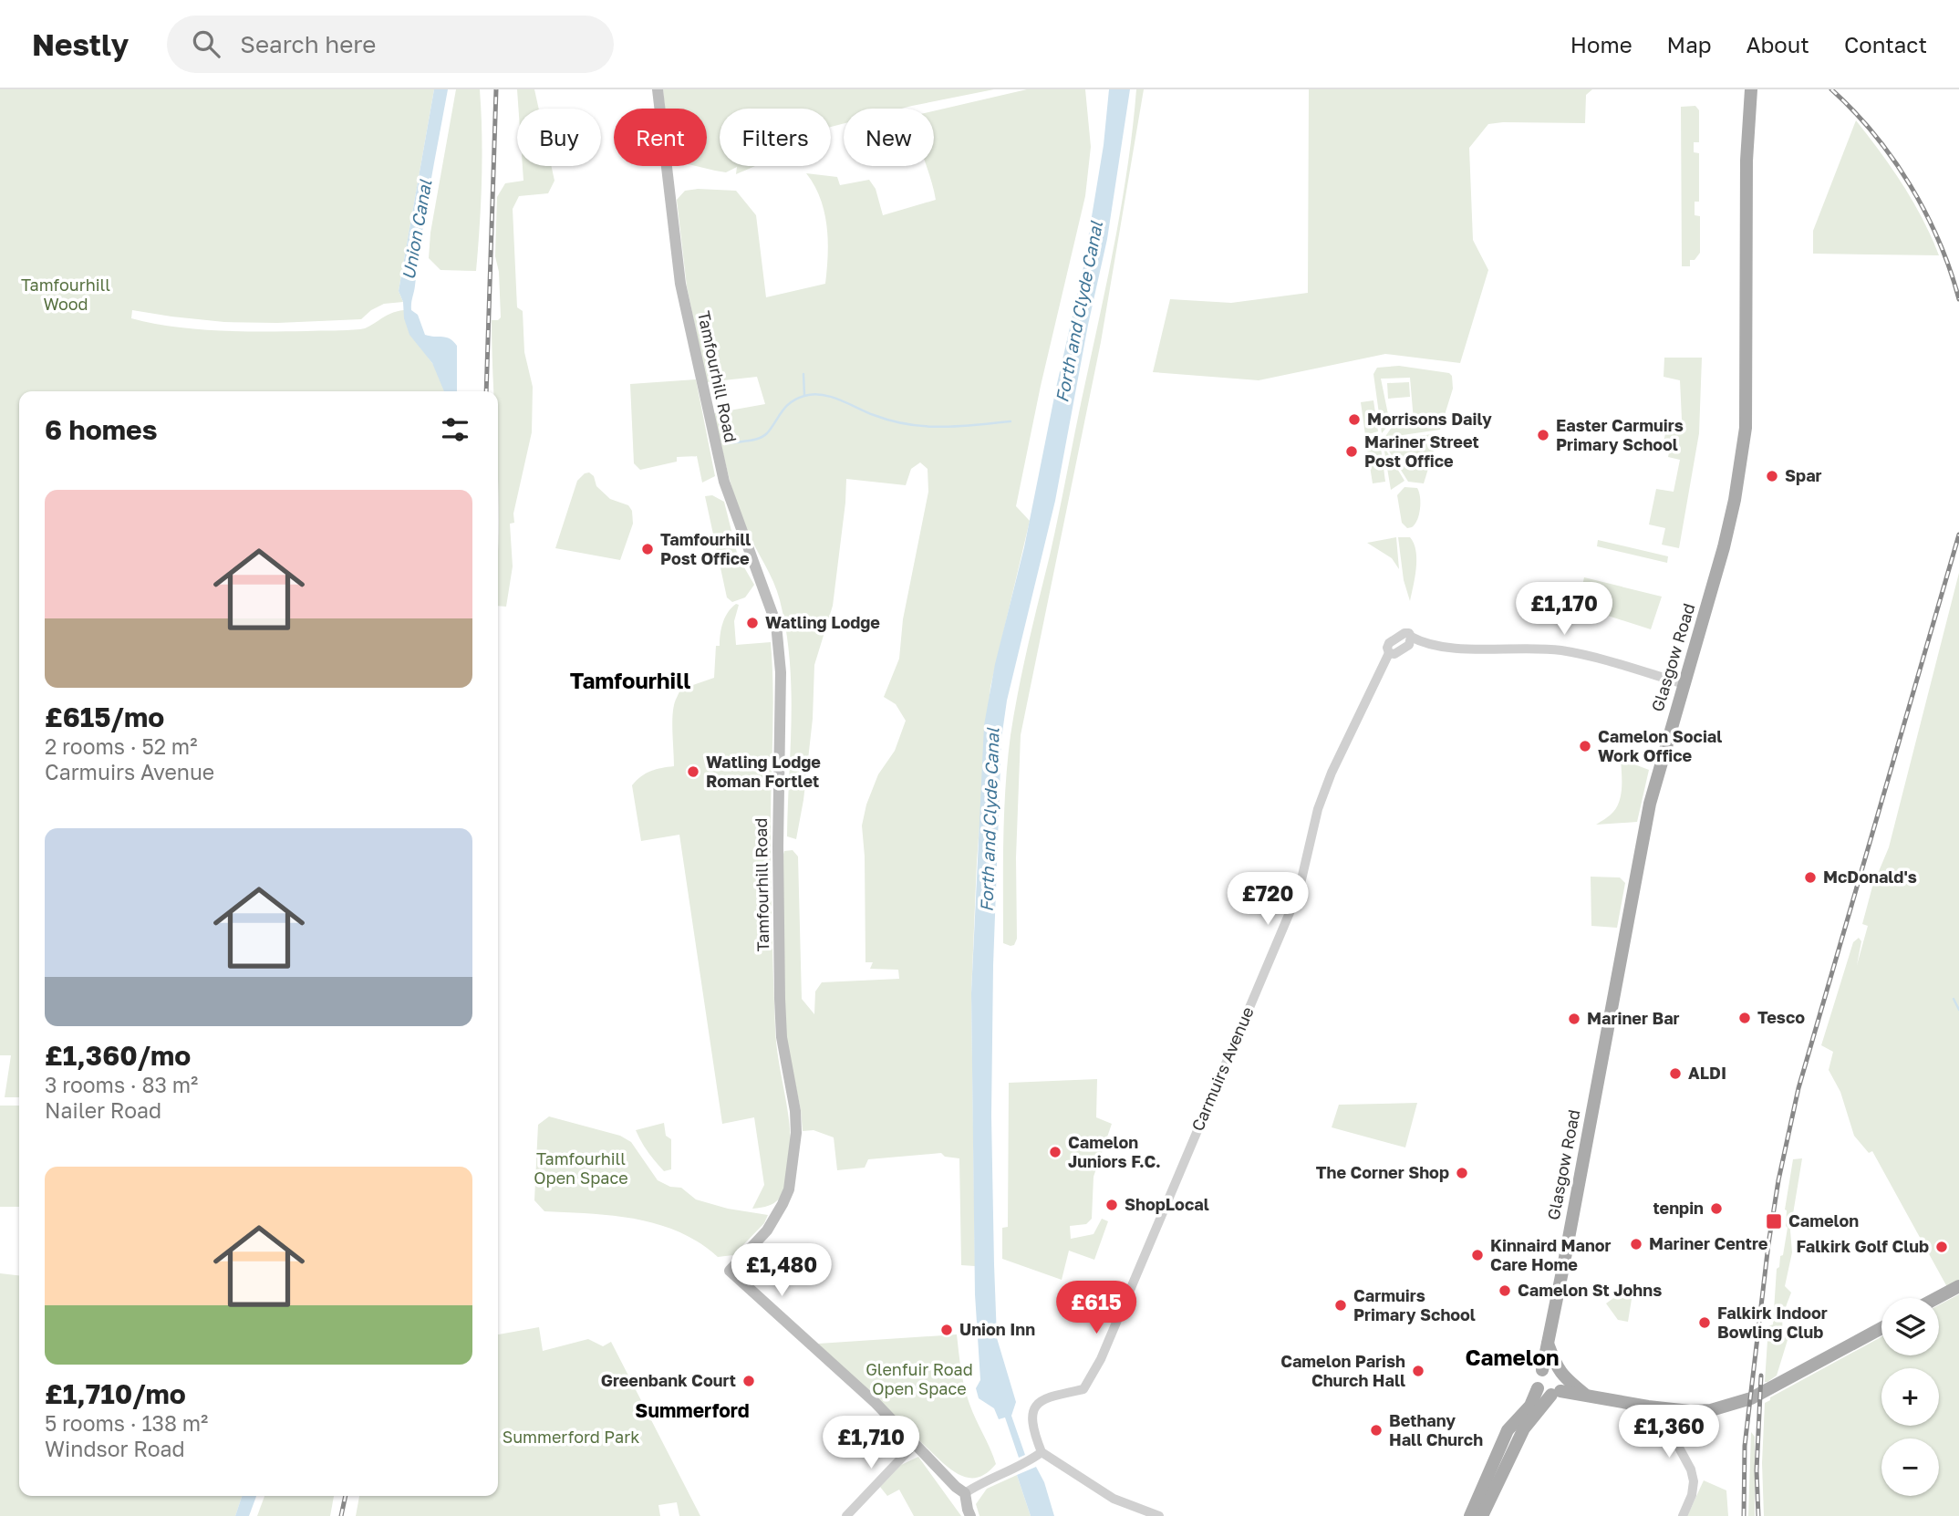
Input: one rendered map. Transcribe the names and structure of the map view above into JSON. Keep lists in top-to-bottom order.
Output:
{
  "streets": {
    "main road": ["Tamfourhill Road", "Glasgow Road"],
    "street": ["Carmuirs Avenue"]
  },
  "crossings": [
    ["Glasgow Road", "Carmuirs Avenue"]
  ],
  "districts": ["Tamfourhill", "Camelon", "Summerford"],
  "water": ["Union Canal", "Forth and Clyde Canal"],
  "parks": [
    "Tamfourhill Wood",
    "Tamfourhill Open Space",
    "Glenfuir Road Open Space",
    "Summerford Park"
  ],
  "places": {
    "other": [
      "Morrisons Daily",
      "Easter Carmuirs Primary School",
      "Mariner Street Post Office",
      "Spar",
      "Tamfourhill Post Office",
      "Watling Lodge",
      "Camelon Social Work Office",
      "Watling Lodge Roman Fortlet",
      "McDonald's",
      "Tesco",
      "Mariner Bar",
      "ALDI",
      "Camelon Juniors F.C.",
      "The Corner Shop",
      "ShopLocal",
      "tenpin",
      "Mariner Centre",
      "Falkirk Golf Club",
      "Kinnaird Manor Care Home",
      "Camelon St Johns",
      "Carmuirs Primary School",
      "Falkirk Indoor Bowling Club",
      "Union Inn",
      "Camelon Parish Church Hall",
      "Greenbank Court",
      "Bethany Hall Church"
    ],
    "transit": ["Camelon"]
  },
  "page": {
    "header": "Nestly",
    "search": "Search here",
    "nav": [
      "Home",
      "Map",
      "About",
      "Contact"
    ],
    "chip": [
      "Buy",
      "Rent",
      "Filters",
      "New"
    ],
    "heading": "6 homes",
    "list": [
      {
        "name": "£615/mo",
        "note": "2 rooms · 52 m² · Carmuirs Avenue"
      },
      {
        "name": "£1,360/mo",
        "note": "3 rooms · 83 m² · Nailer Road"
      },
      {
        "name": "£1,710/mo",
        "note": "5 rooms · 138 m² · Windsor Road"
      }
    ],
    "price": [
      "£1,170",
      "£720",
      "£1,480",
      "£615",
      "£1,360",
      "£1,710"
    ],
    "map_buttons": ["+", "−"]
  }
}
